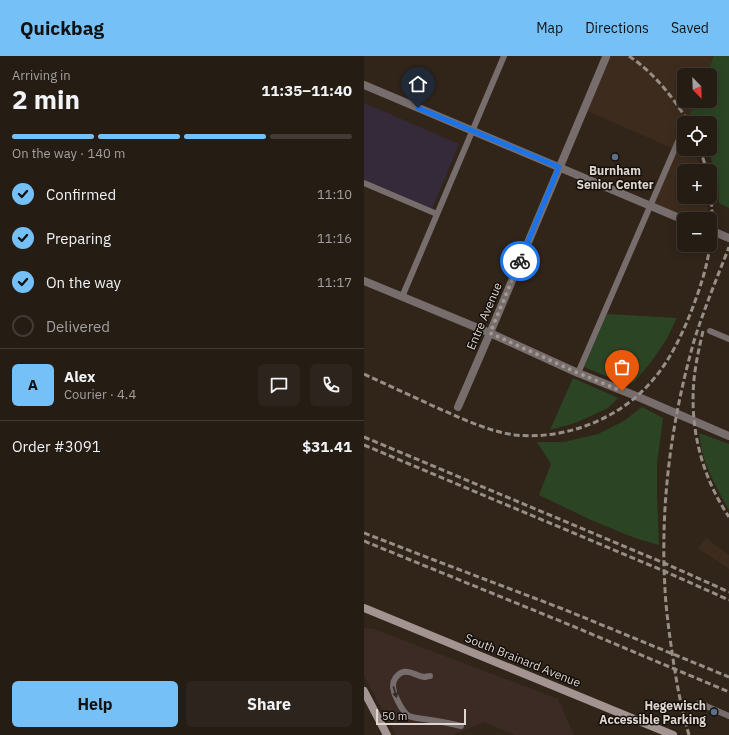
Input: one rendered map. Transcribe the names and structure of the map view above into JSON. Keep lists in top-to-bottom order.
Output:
{
  "streets": {
    "main road": ["South Brainard Avenue"],
    "street": ["Entre Avenue"]
  },
  "places": ["Burnham Senior Center", "Hegewisch Accessible Parking"],
  "scale_bar": "50 m",
  "north": "bottom right",
  "page": {
    "header": "Quickbag",
    "nav": ["Map", "Directions", "Saved"],
    "heading": ["2 min", "Arriving in", "11:35–11:40"],
    "panel": [
      "Alex",
      "Courier · 4.4",
      "Order #3091",
      "$31.41"
    ],
    "map_buttons": ["+", "−"],
    "bar": "On the way · 140 m",
    "list": [
      ["Confirmed", "11:10"],
      ["Preparing", "11:16"],
      ["On the way", "11:17"],
      "Delivered"
    ],
    "round": "A",
    "buttons": ["Help", "Share"],
    "scale": "50 m"
  }
}
